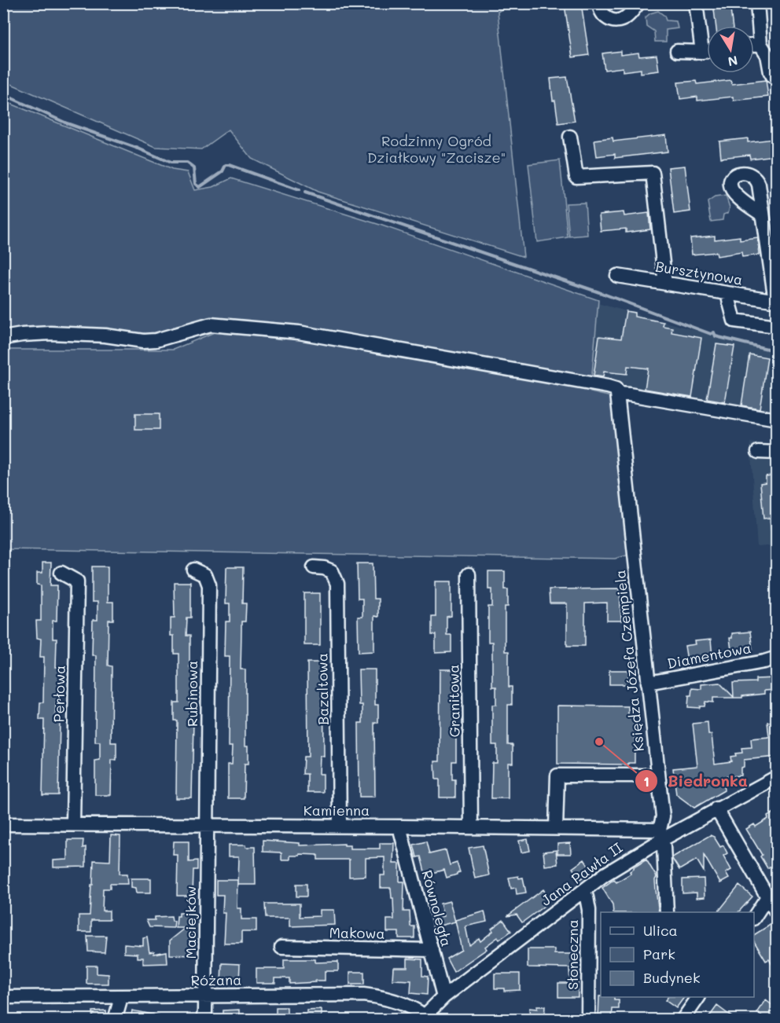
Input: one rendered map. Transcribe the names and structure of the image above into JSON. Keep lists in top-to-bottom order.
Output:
{
  "streets": {
    "street": [
      "Bursztynowa",
      "Diamentowa",
      "Księdza Józefa Czempiela",
      "Bazaltowa",
      "Perłowa",
      "Rubinowa",
      "Granitowa",
      "Kamienna",
      "Jana Pawła II",
      "Równoległa",
      "Maciejków",
      "Makowa",
      "Słoneczna",
      "Różana"
    ]
  },
  "crossings": [
    ["Diamentowa", "Księdza Józefa Czempiela"],
    ["Księdza Józefa Czempiela", "Kamienna"],
    ["Księdza Józefa Czempiela", "Jana Pawła II"],
    ["Bazaltowa", "Kamienna"],
    ["Perłowa", "Kamienna"],
    ["Rubinowa", "Kamienna"],
    ["Rubinowa", "Maciejków"],
    ["Granitowa", "Kamienna"],
    ["Kamienna", "Jana Pawła II"],
    ["Kamienna", "Równoległa"],
    ["Kamienna", "Maciejków"],
    ["Jana Pawła II", "Równoległa"],
    ["Jana Pawła II", "Słoneczna"],
    ["Jana Pawła II", "Różana"],
    ["Równoległa", "Makowa"],
    ["Maciejków", "Różana"]
  ],
  "parks": ["Rodzinny Ogród Działkowy \"Zacisze\""],
  "places": ["Biedronka"],
  "legend": ["Ulica", "Park", "Budynek"],
  "north": "bottom"
}
